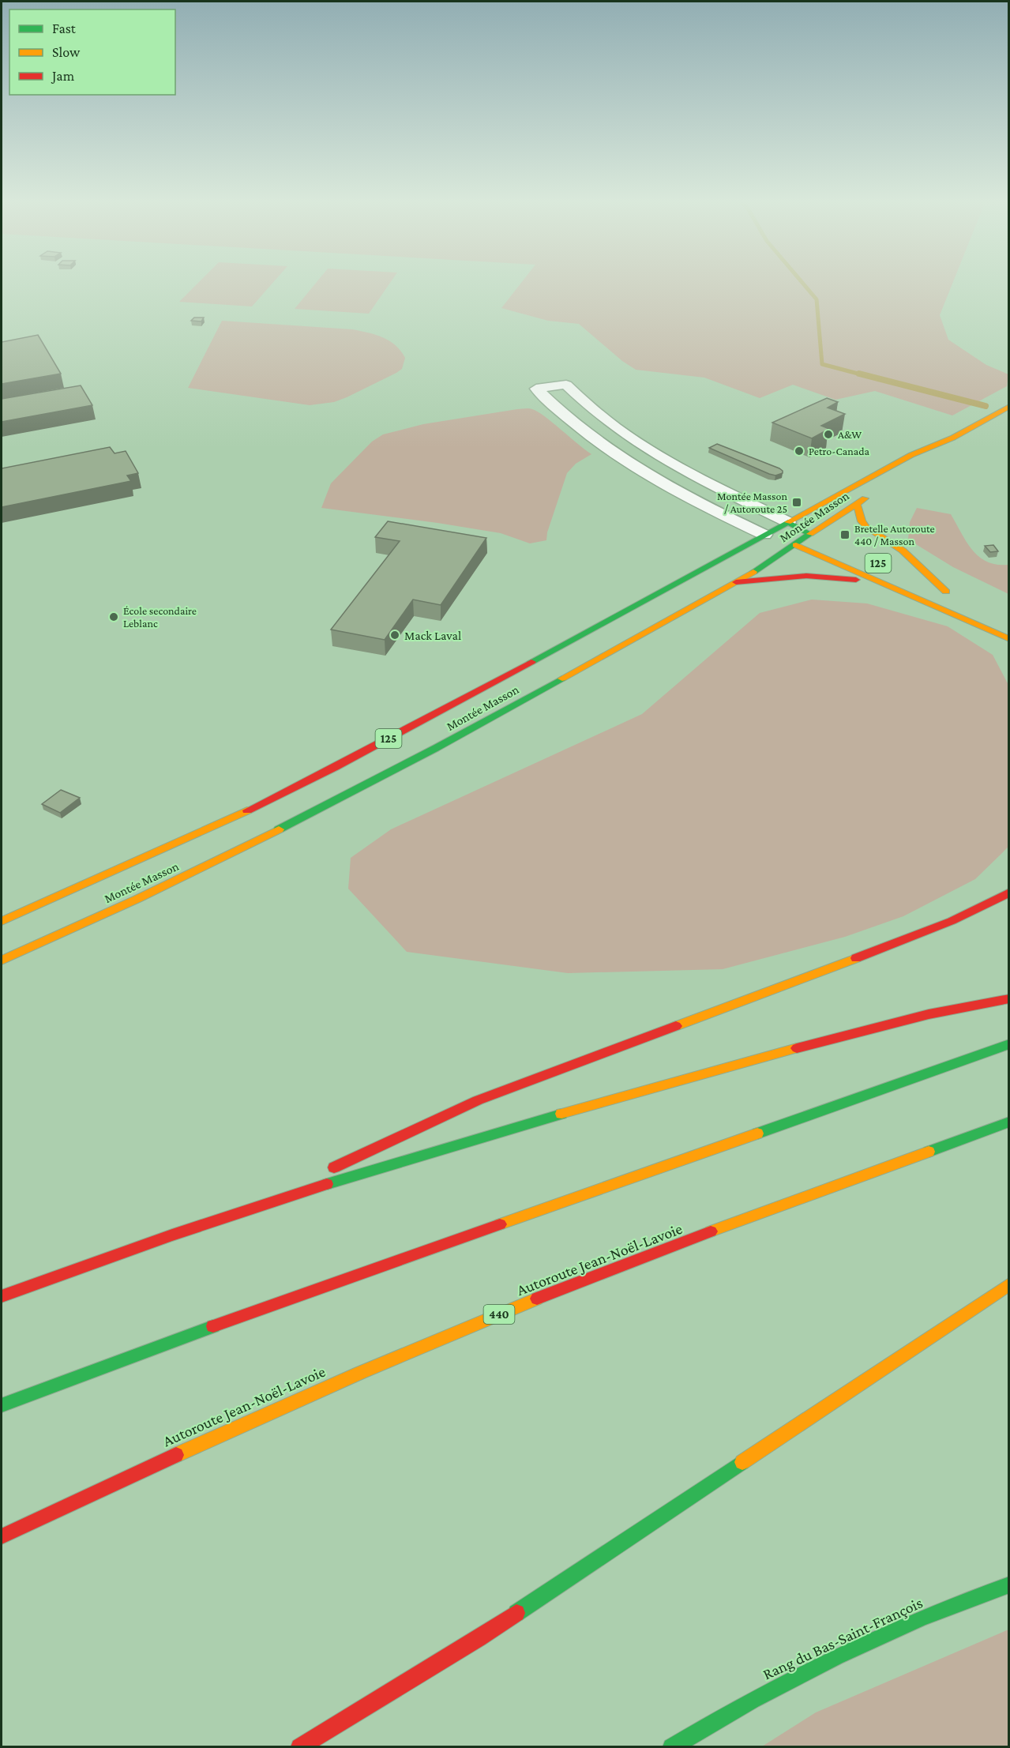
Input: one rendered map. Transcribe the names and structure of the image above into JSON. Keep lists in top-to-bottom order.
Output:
{
  "streets": {
    "main road": [
      "Montée Masson",
      "125",
      "Autoroute Jean-Noël-Lavoie",
      "440",
      "Rang du Bas-Saint-François"
    ]
  },
  "places": {
    "other": [
      "A&W",
      "Petro-Canada",
      "École secondaire Leblanc",
      "Mack Laval"
    ],
    "transit": ["Montée Masson / Autoroute 25", "Bretelle Autoroute 440 / Masson"]
  },
  "legend": ["Fast", "Slow", "Jam"]
}
